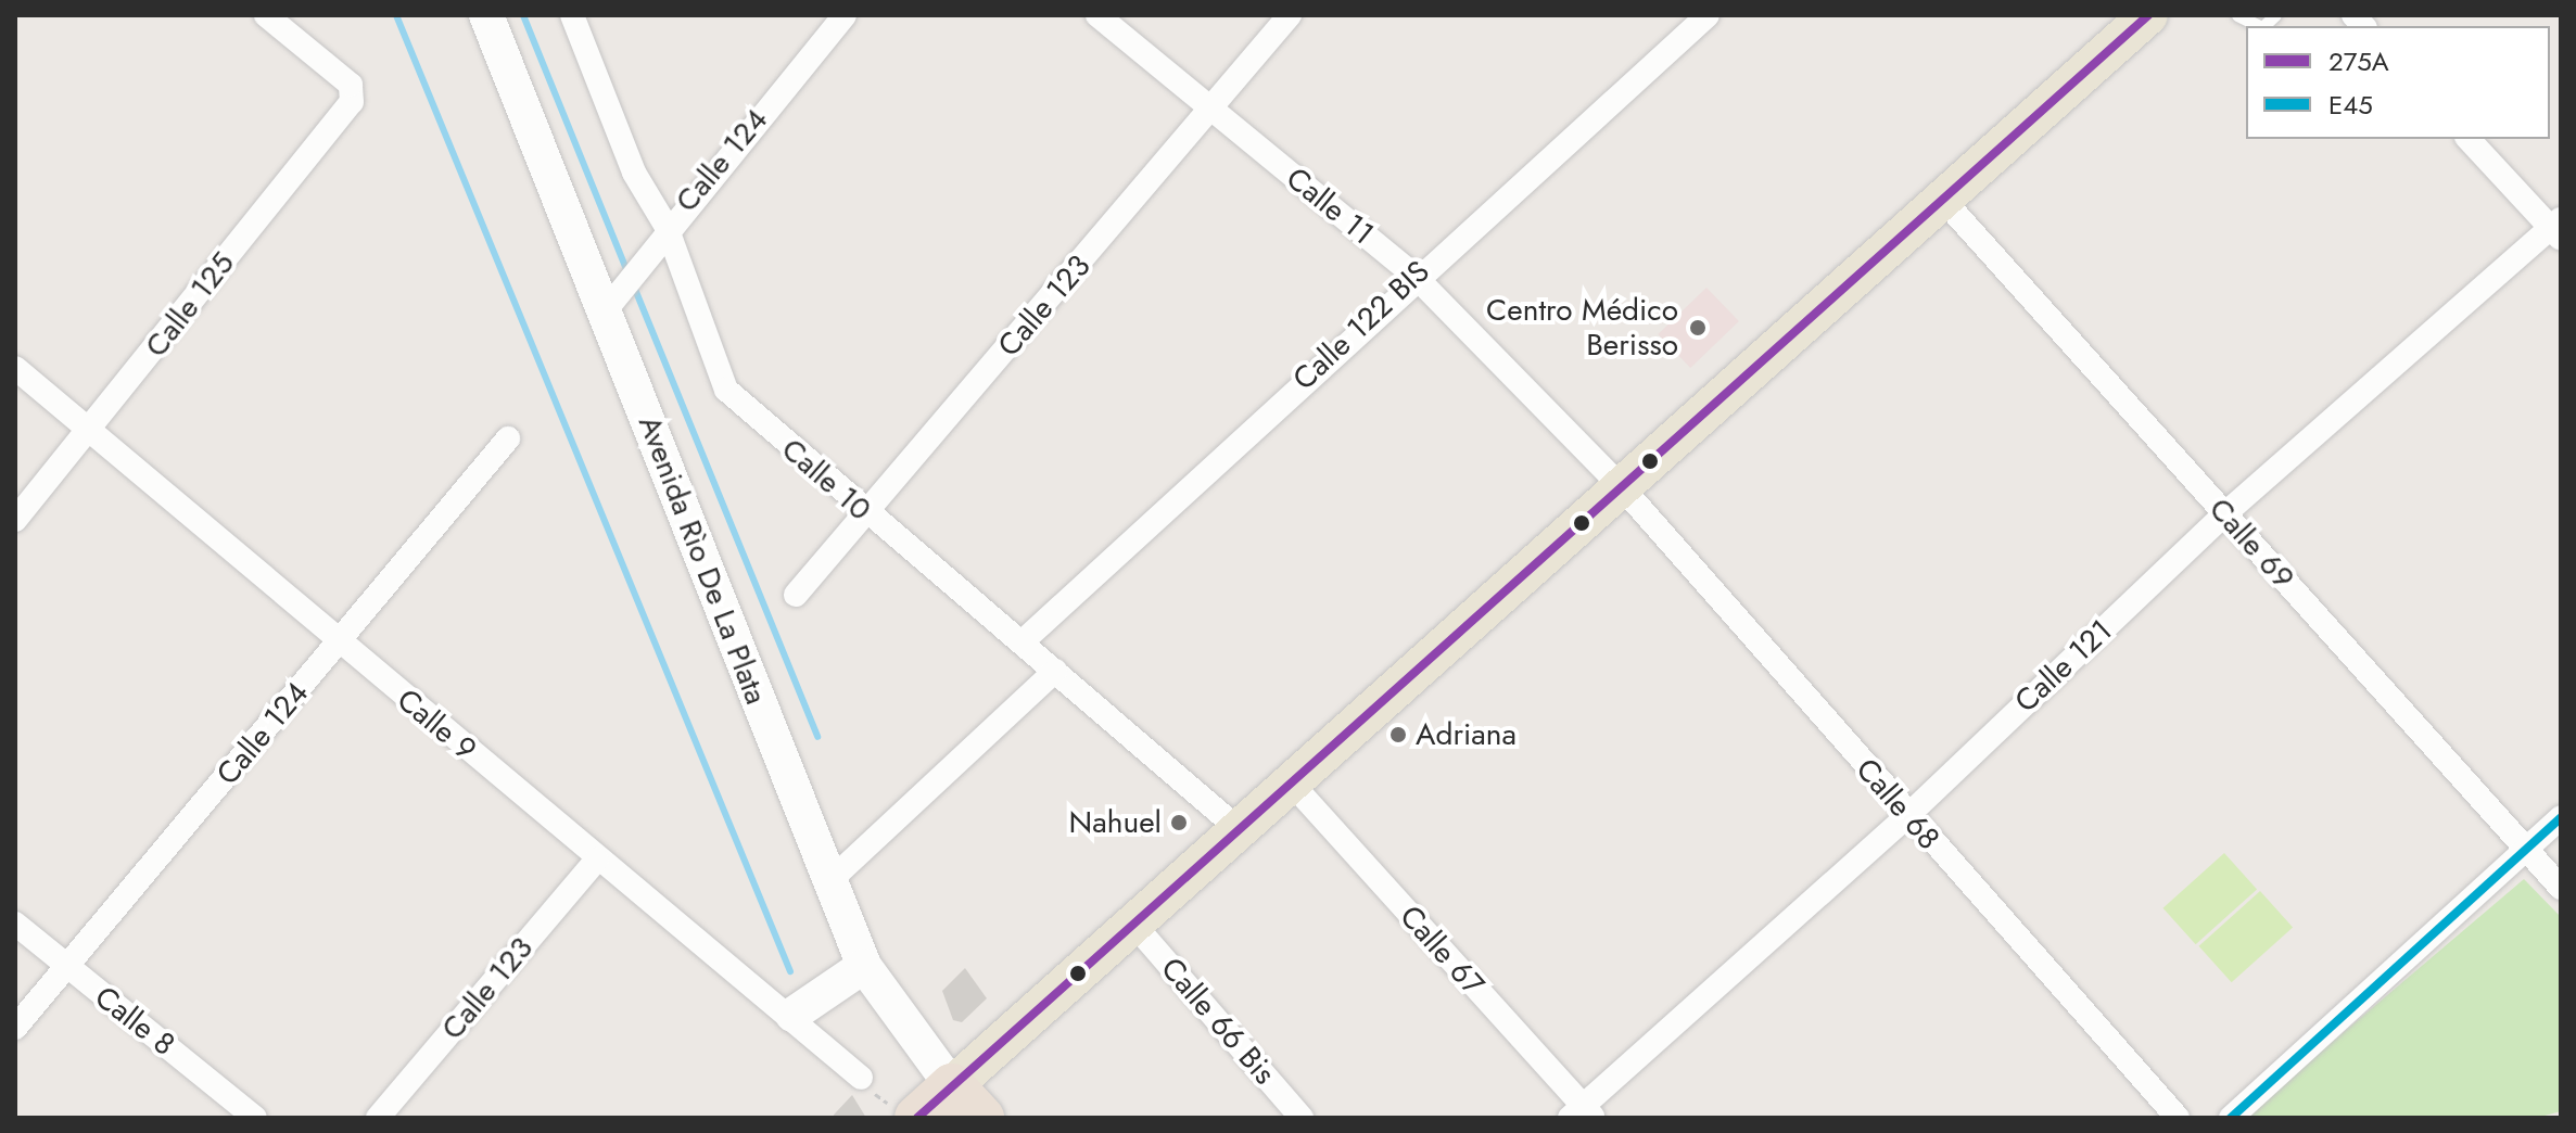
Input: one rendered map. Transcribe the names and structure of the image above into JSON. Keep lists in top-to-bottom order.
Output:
{
  "streets": {
    "main road": ["Avenida Rìo De La Plata"],
    "street": [
      "Calle 124",
      "Calle 11",
      "Calle 125",
      "Calle 123",
      "Calle 122 BIS",
      "Calle 10",
      "Calle 69",
      "Calle 121",
      "Calle 9",
      "Calle 68",
      "Calle 67",
      "Calle 8",
      "Calle 66 Bis"
    ]
  },
  "crossings": [
    ["Calle 124", "Calle 10"],
    ["Calle 124", "Avenida Rìo De La Plata"],
    ["Calle 124", "Calle 9"],
    ["Calle 124", "Calle 8"],
    ["Calle 11", "Calle 123"],
    ["Calle 11", "Calle 122 BIS"],
    ["Calle 11", "Calle 68"],
    ["Calle 125", "Calle 9"],
    ["Calle 123", "Calle 10"],
    ["Calle 123", "Calle 9"],
    ["Calle 122 BIS", "Calle 10"],
    ["Calle 69", "Calle 121"],
    ["Calle 121", "Calle 68"],
    ["Calle 121", "Calle 67"]
  ],
  "places": ["Centro Médico Berisso", "Adriana", "Nahuel"],
  "lines": ["transit line 275A", "transit line E45"],
  "legend": ["275A", "E45"]
}
